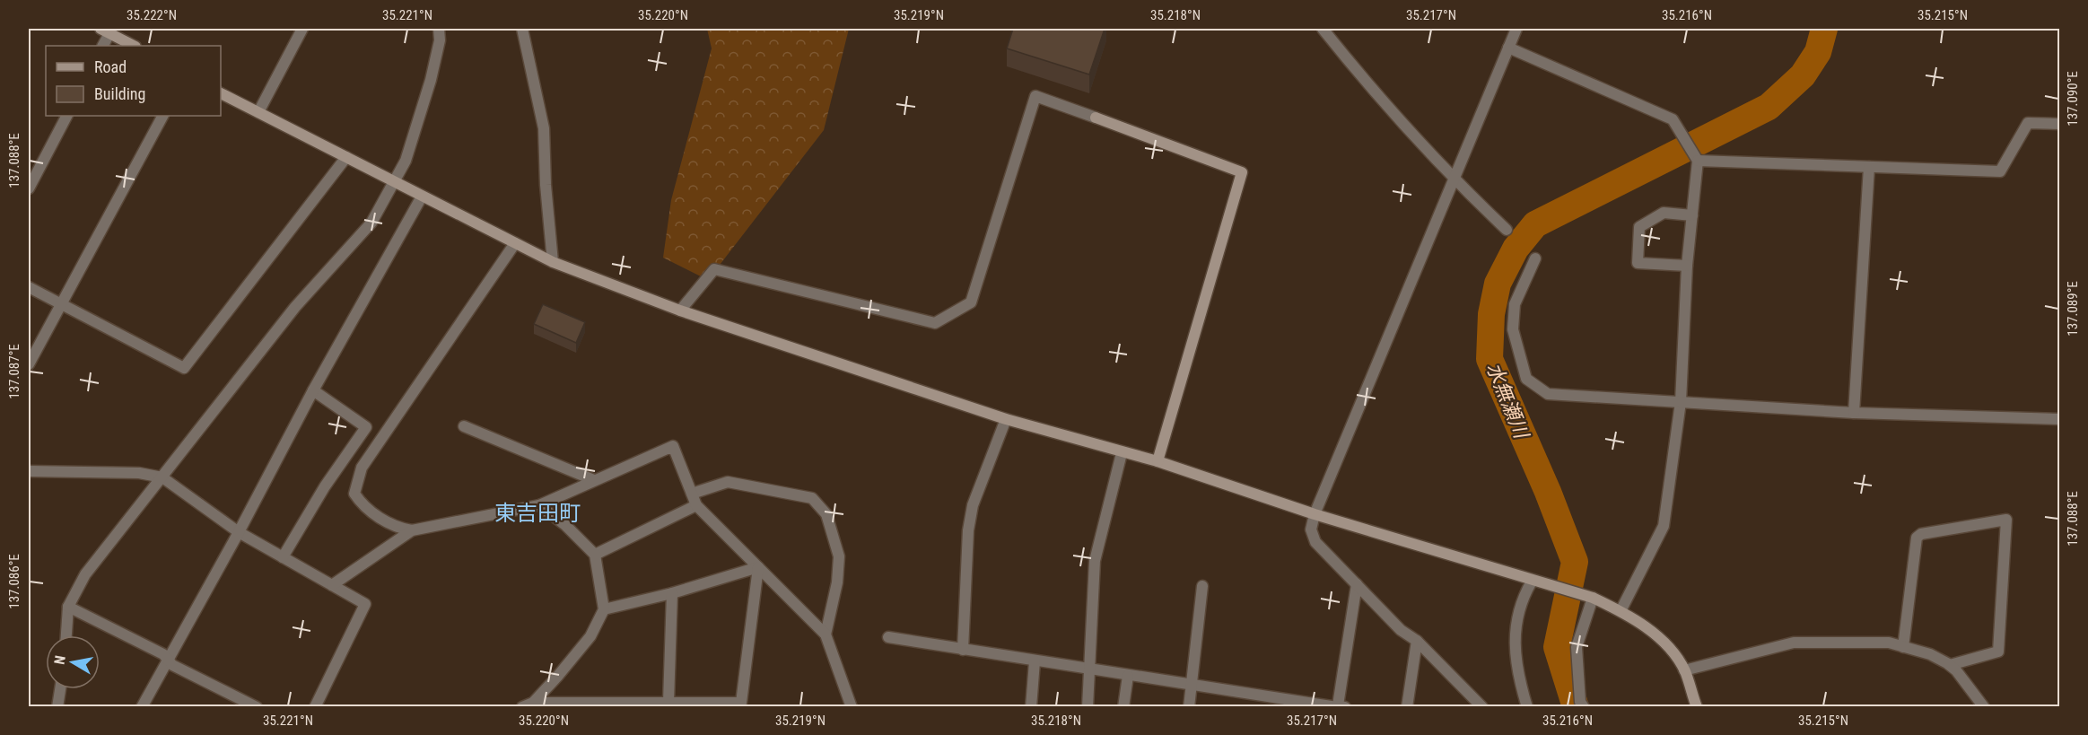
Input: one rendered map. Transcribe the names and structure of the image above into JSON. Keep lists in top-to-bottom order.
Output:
{
  "districts": ["東吉田町"],
  "water": ["水無瀬川"],
  "legend": ["Road", "Building"],
  "north": "left",
  "coordinates": [
    "35.222°N",
    "35.221°N",
    "35.220°N",
    "35.219°N",
    "35.218°N",
    "35.217°N",
    "35.216°N",
    "35.215°N",
    "137.090°E",
    "137.088°E",
    "137.089°E",
    "137.087°E",
    "137.086°E"
  ]
}
